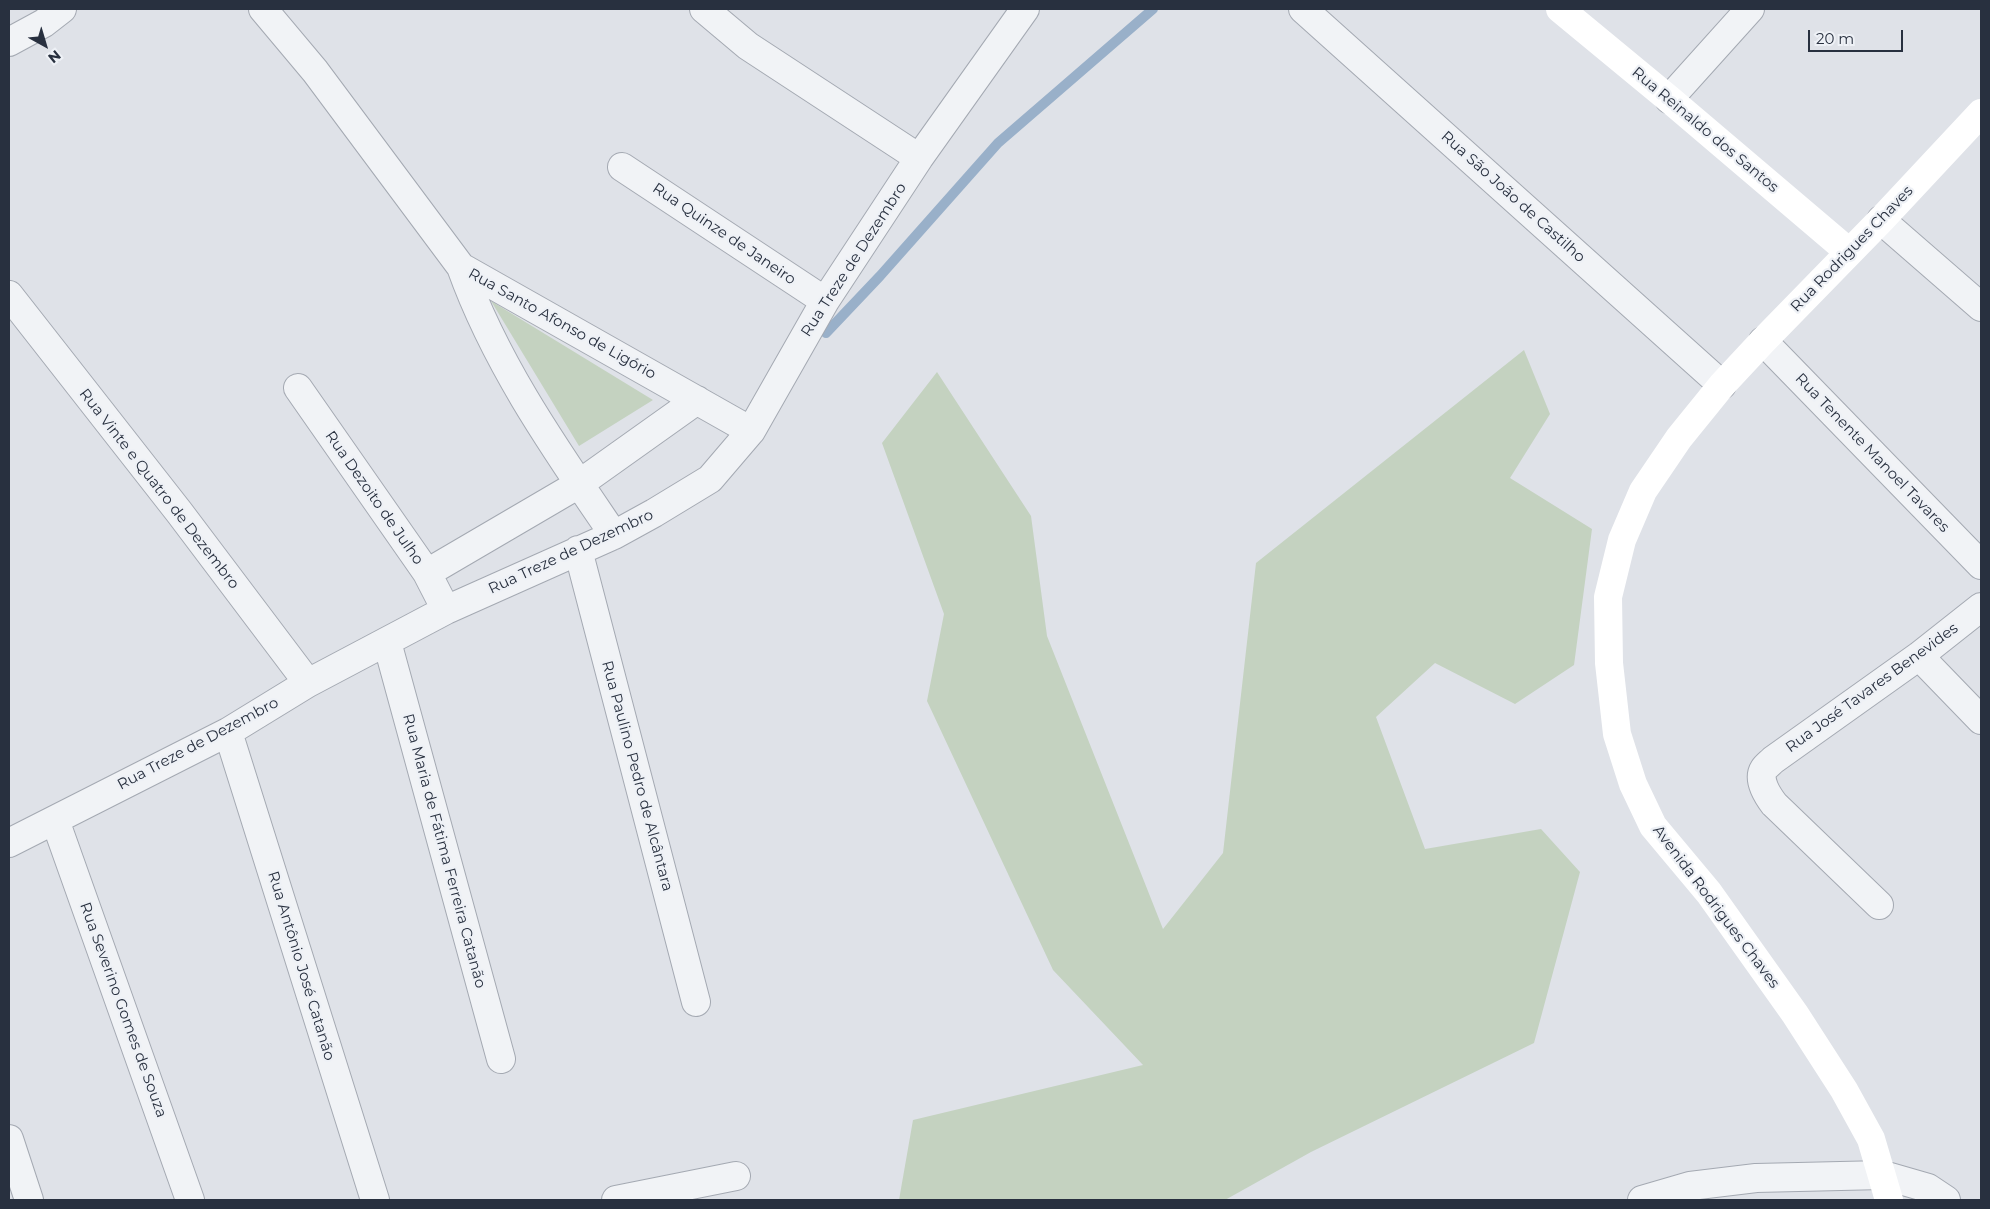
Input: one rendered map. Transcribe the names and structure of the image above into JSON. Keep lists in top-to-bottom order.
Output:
{
  "streets": {
    "street": [
      "Rua Reinaldo dos Santos",
      "Rua São João de Castilho",
      "Rua Quinze de Janeiro",
      "Rua Rodrigues Chaves",
      "Rua Treze de Dezembro",
      "Rua Santo Afonso de Ligório",
      "Rua Tenente Manoel Tavares",
      "Rua Vinte e Quatro de Dezembro",
      "Rua Dezoito de Julho",
      "Rua José Tavares Benevides",
      "Rua Paulino Pedro de Alcântara",
      "Rua Maria de Fátima Ferreira Catanão",
      "Avenida Rodrigues Chaves",
      "Rua Antônio José Catanão",
      "Rua Severino Gomes de Souza"
    ]
  },
  "crossings": [
    ["Rua Reinaldo dos Santos", "Rua Rodrigues Chaves"],
    ["Rua São João de Castilho", "Rua Rodrigues Chaves"],
    ["Rua São João de Castilho", "Avenida Rodrigues Chaves"],
    ["Rua Quinze de Janeiro", "Rua Treze de Dezembro"],
    ["Rua Rodrigues Chaves", "Rua Tenente Manoel Tavares"],
    ["Rua Rodrigues Chaves", "Avenida Rodrigues Chaves"],
    ["Rua Treze de Dezembro", "Rua Santo Afonso de Ligório"],
    ["Rua Treze de Dezembro", "Rua Vinte e Quatro de Dezembro"],
    ["Rua Treze de Dezembro", "Rua Dezoito de Julho"],
    ["Rua Treze de Dezembro", "Rua Paulino Pedro de Alcântara"],
    ["Rua Treze de Dezembro", "Rua Maria de Fátima Ferreira Catanão"],
    ["Rua Treze de Dezembro", "Rua Antônio José Catanão"],
    ["Rua Treze de Dezembro", "Rua Severino Gomes de Souza"]
  ],
  "scale_bar": "20 m",
  "north": "bottom right"
}
